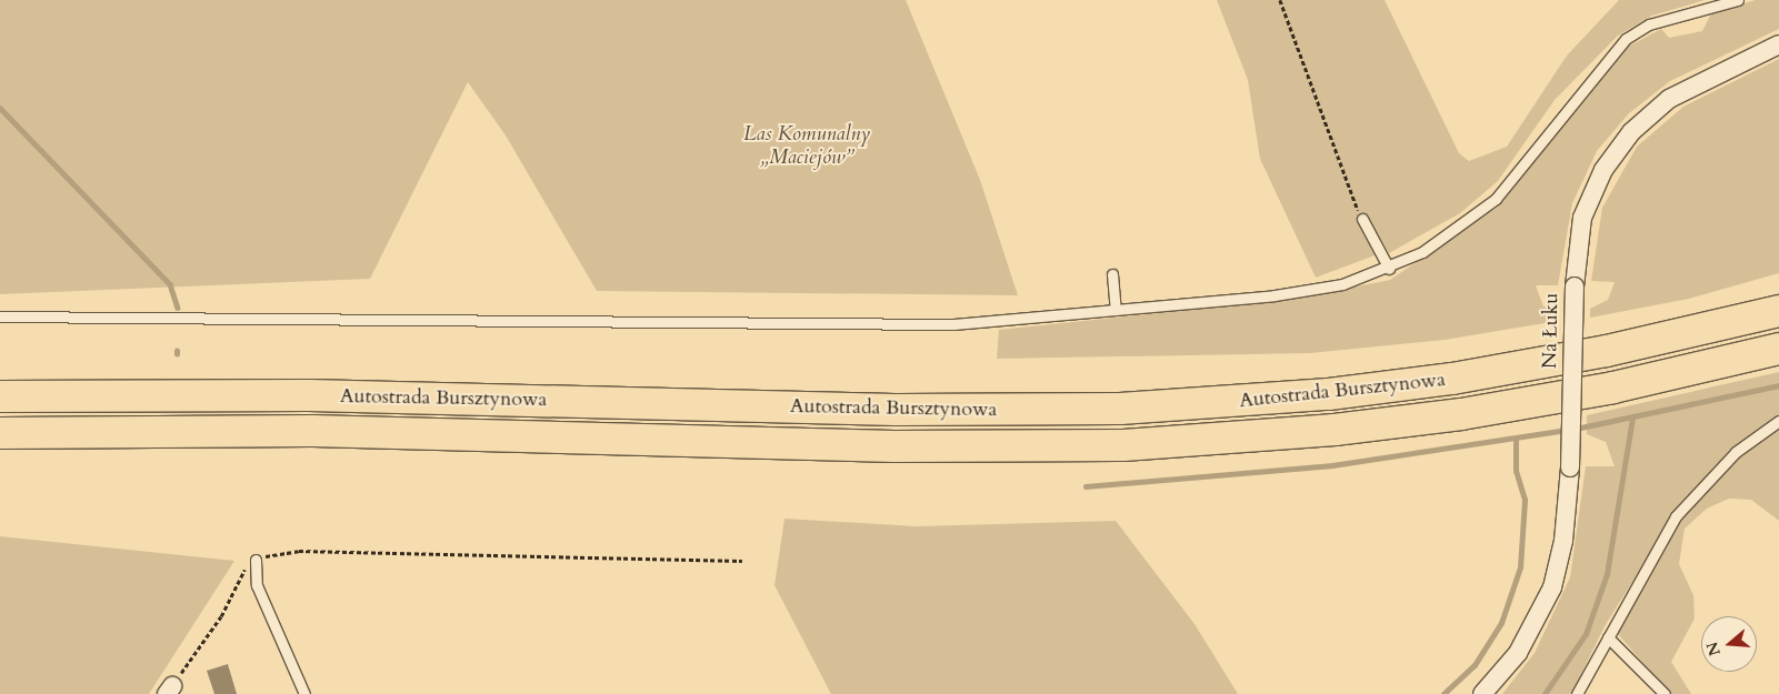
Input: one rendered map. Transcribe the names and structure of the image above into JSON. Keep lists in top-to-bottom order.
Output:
{
  "streets": {
    "highway": ["Autostrada Bursztynowa"],
    "street": ["Na Łuku"]
  },
  "parks": ["Las Komunalny „Maciejów”"],
  "north": "left"
}
